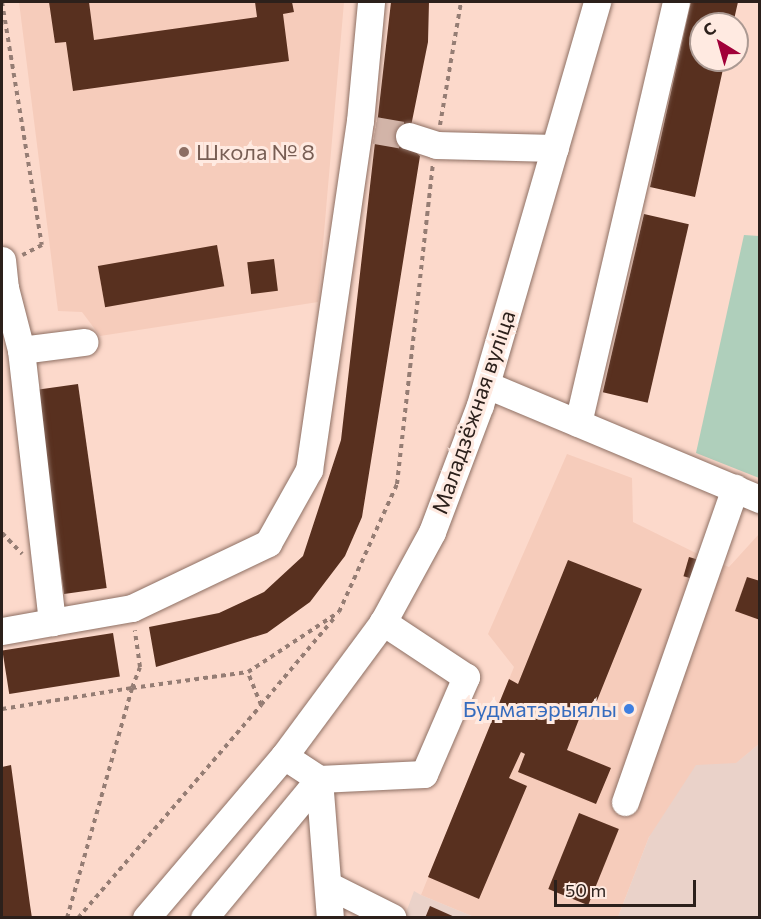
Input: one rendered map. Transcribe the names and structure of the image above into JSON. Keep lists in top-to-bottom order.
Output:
{
  "streets": {
    "street": ["Маладзёжная вуліца"]
  },
  "places": ["Школа № 8", "Будматэрыялы"],
  "scale_bar": "50 m",
  "north": "top left"
}
